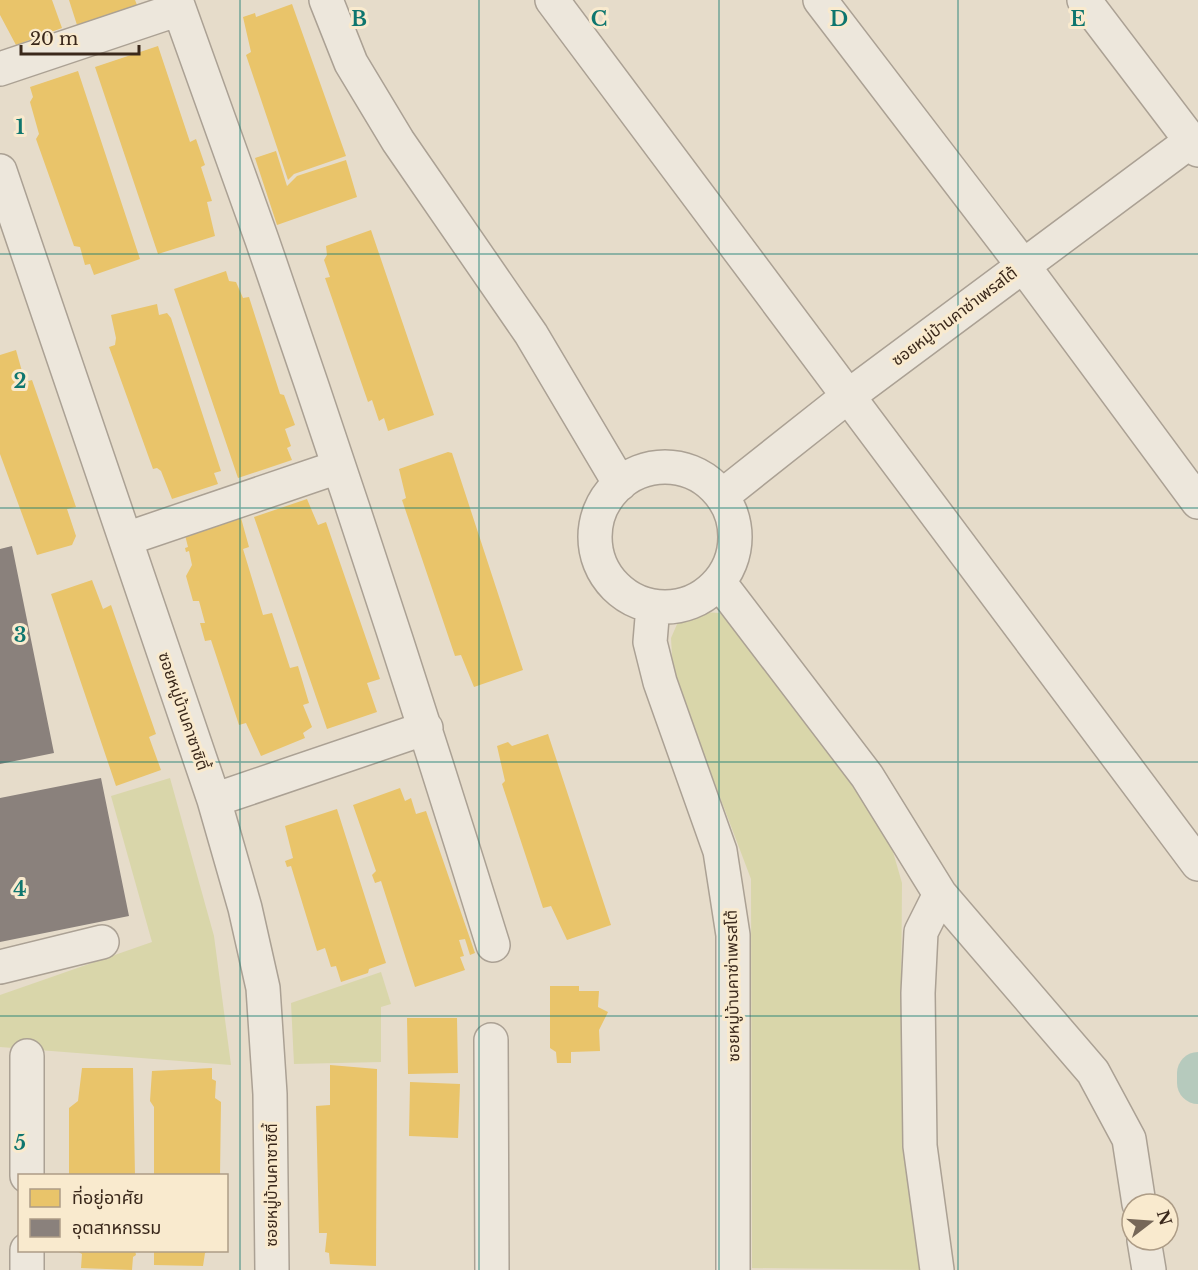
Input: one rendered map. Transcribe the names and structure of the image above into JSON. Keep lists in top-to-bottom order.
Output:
{
  "streets": {
    "street": ["ซอยหมู่บ้านคาซ่าเพรสโต้", "ซอยหมู่บ้านคาซาซิตี้"]
  },
  "legend": ["ที่อยู่อาศัย", "อุตสาหกรรม"],
  "scale_bar": "20 m",
  "north": "right",
  "grid": {
    "columns": [
      "B",
      "C",
      "D",
      "E"
    ],
    "rows": [
      "1",
      "2",
      "3",
      "4",
      "5"
    ]
  }
}
